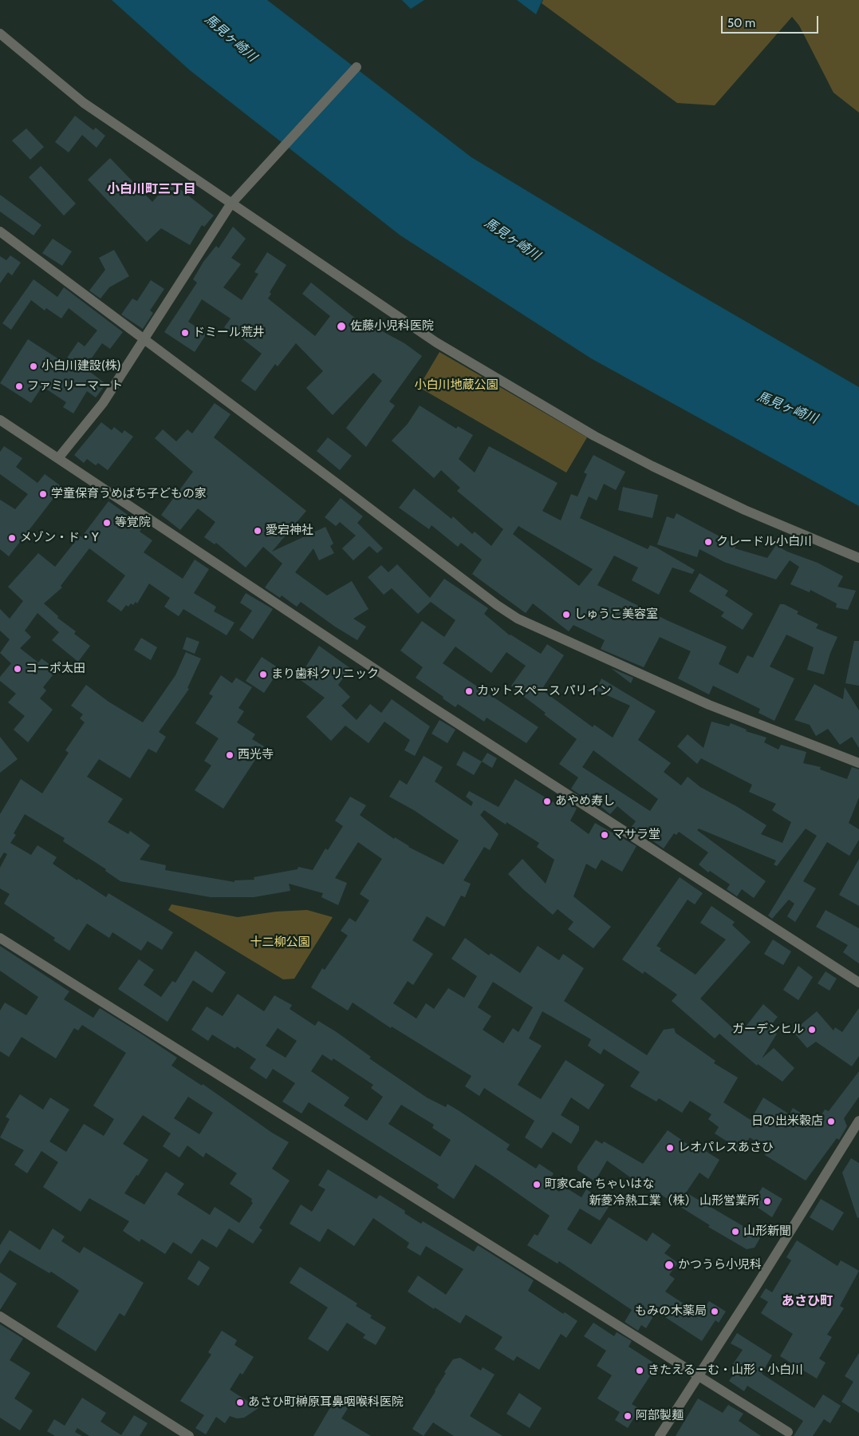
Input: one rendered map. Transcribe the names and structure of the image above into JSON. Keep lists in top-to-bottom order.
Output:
{
  "districts": ["小白川町三丁目", "あさひ町"],
  "water": ["馬見ヶ崎川"],
  "parks": ["小白川地蔵公園", "十二柳公園"],
  "places": [
    "佐藤小児科医院",
    "ドミール荒井",
    "小白川建設(株)",
    "ファミリーマート",
    "学童保育うめばち子どもの家",
    "等覚院",
    "愛宕神社",
    "メゾン・ド・Y",
    "クレードル小白川",
    "しゅうこ美容室",
    "コーポ太田",
    "まり歯科クリニック",
    "カットスペース パリイン",
    "西光寺",
    "あやめ寿し",
    "マサラ堂",
    "ガーデンヒル",
    "日の出米穀店",
    "レオパレスあさひ",
    "町家Cafe ちゃいはな",
    "新菱冷熱工業（株） 山形営業所",
    "山形新聞",
    "かつうら小児科",
    "もみの木薬局",
    "きたえるーむ・山形・小白川",
    "あさひ町榊原耳鼻咽喉科医院",
    "阿部製麺"
  ],
  "scale_bar": "50 m"
}
